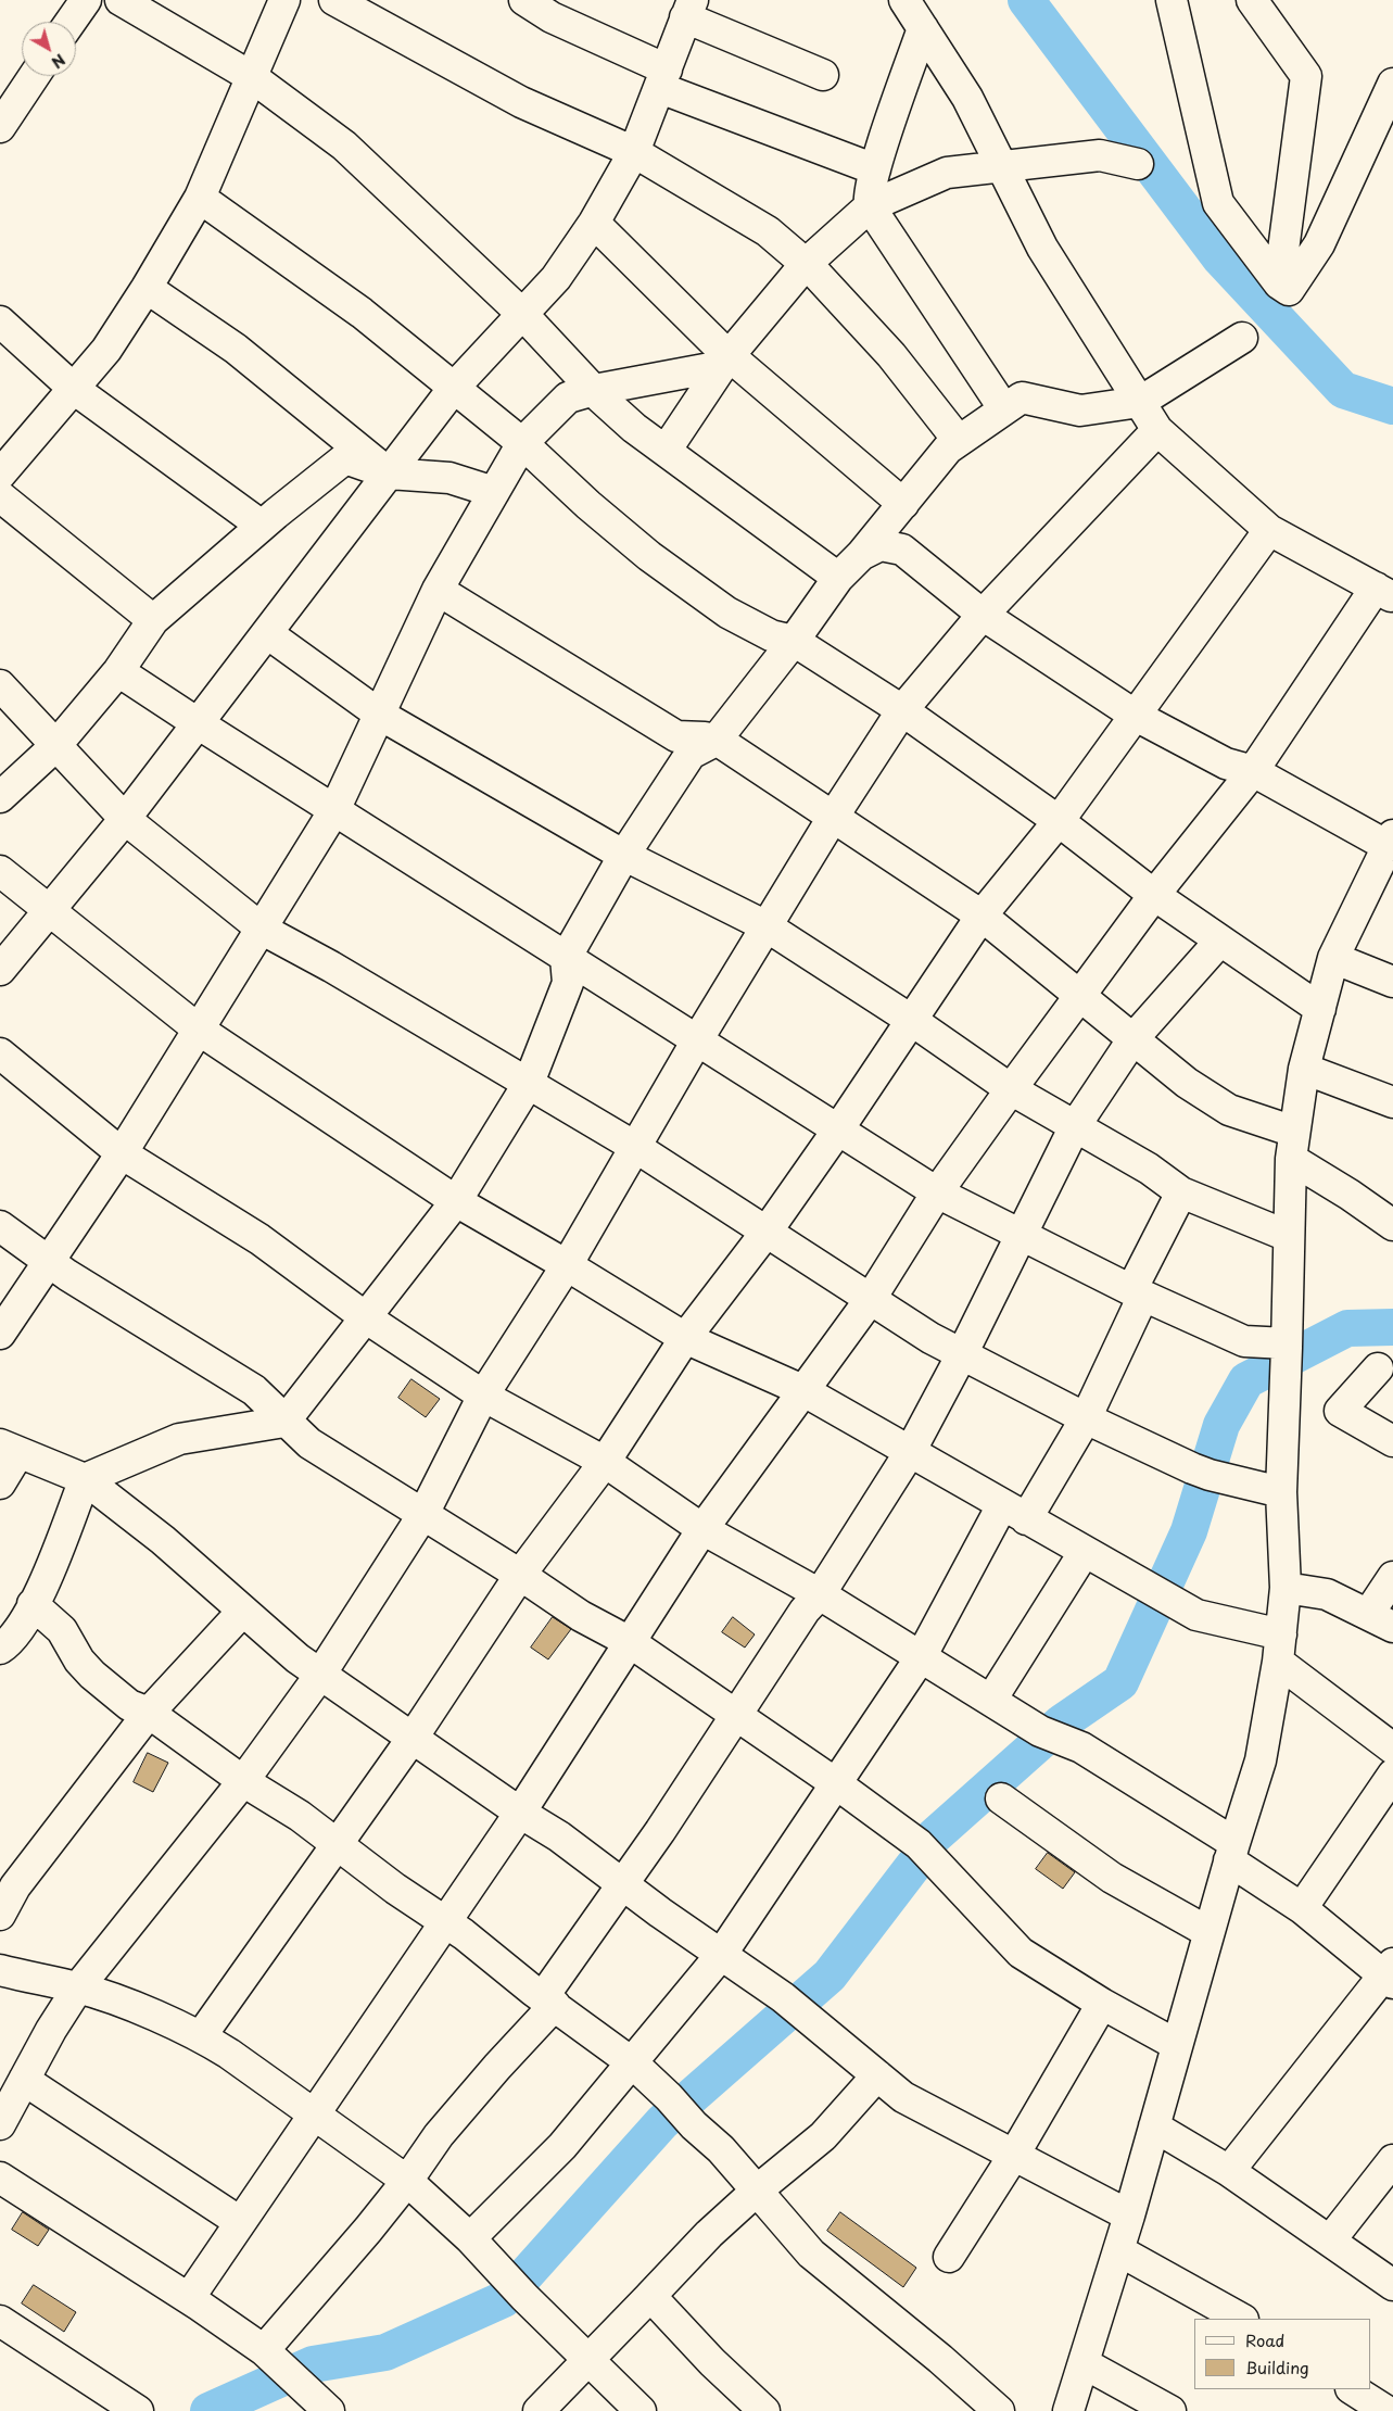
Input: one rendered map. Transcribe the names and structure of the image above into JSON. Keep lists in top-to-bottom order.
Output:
{
  "legend": ["Road", "Building"],
  "north": "bottom right"
}
